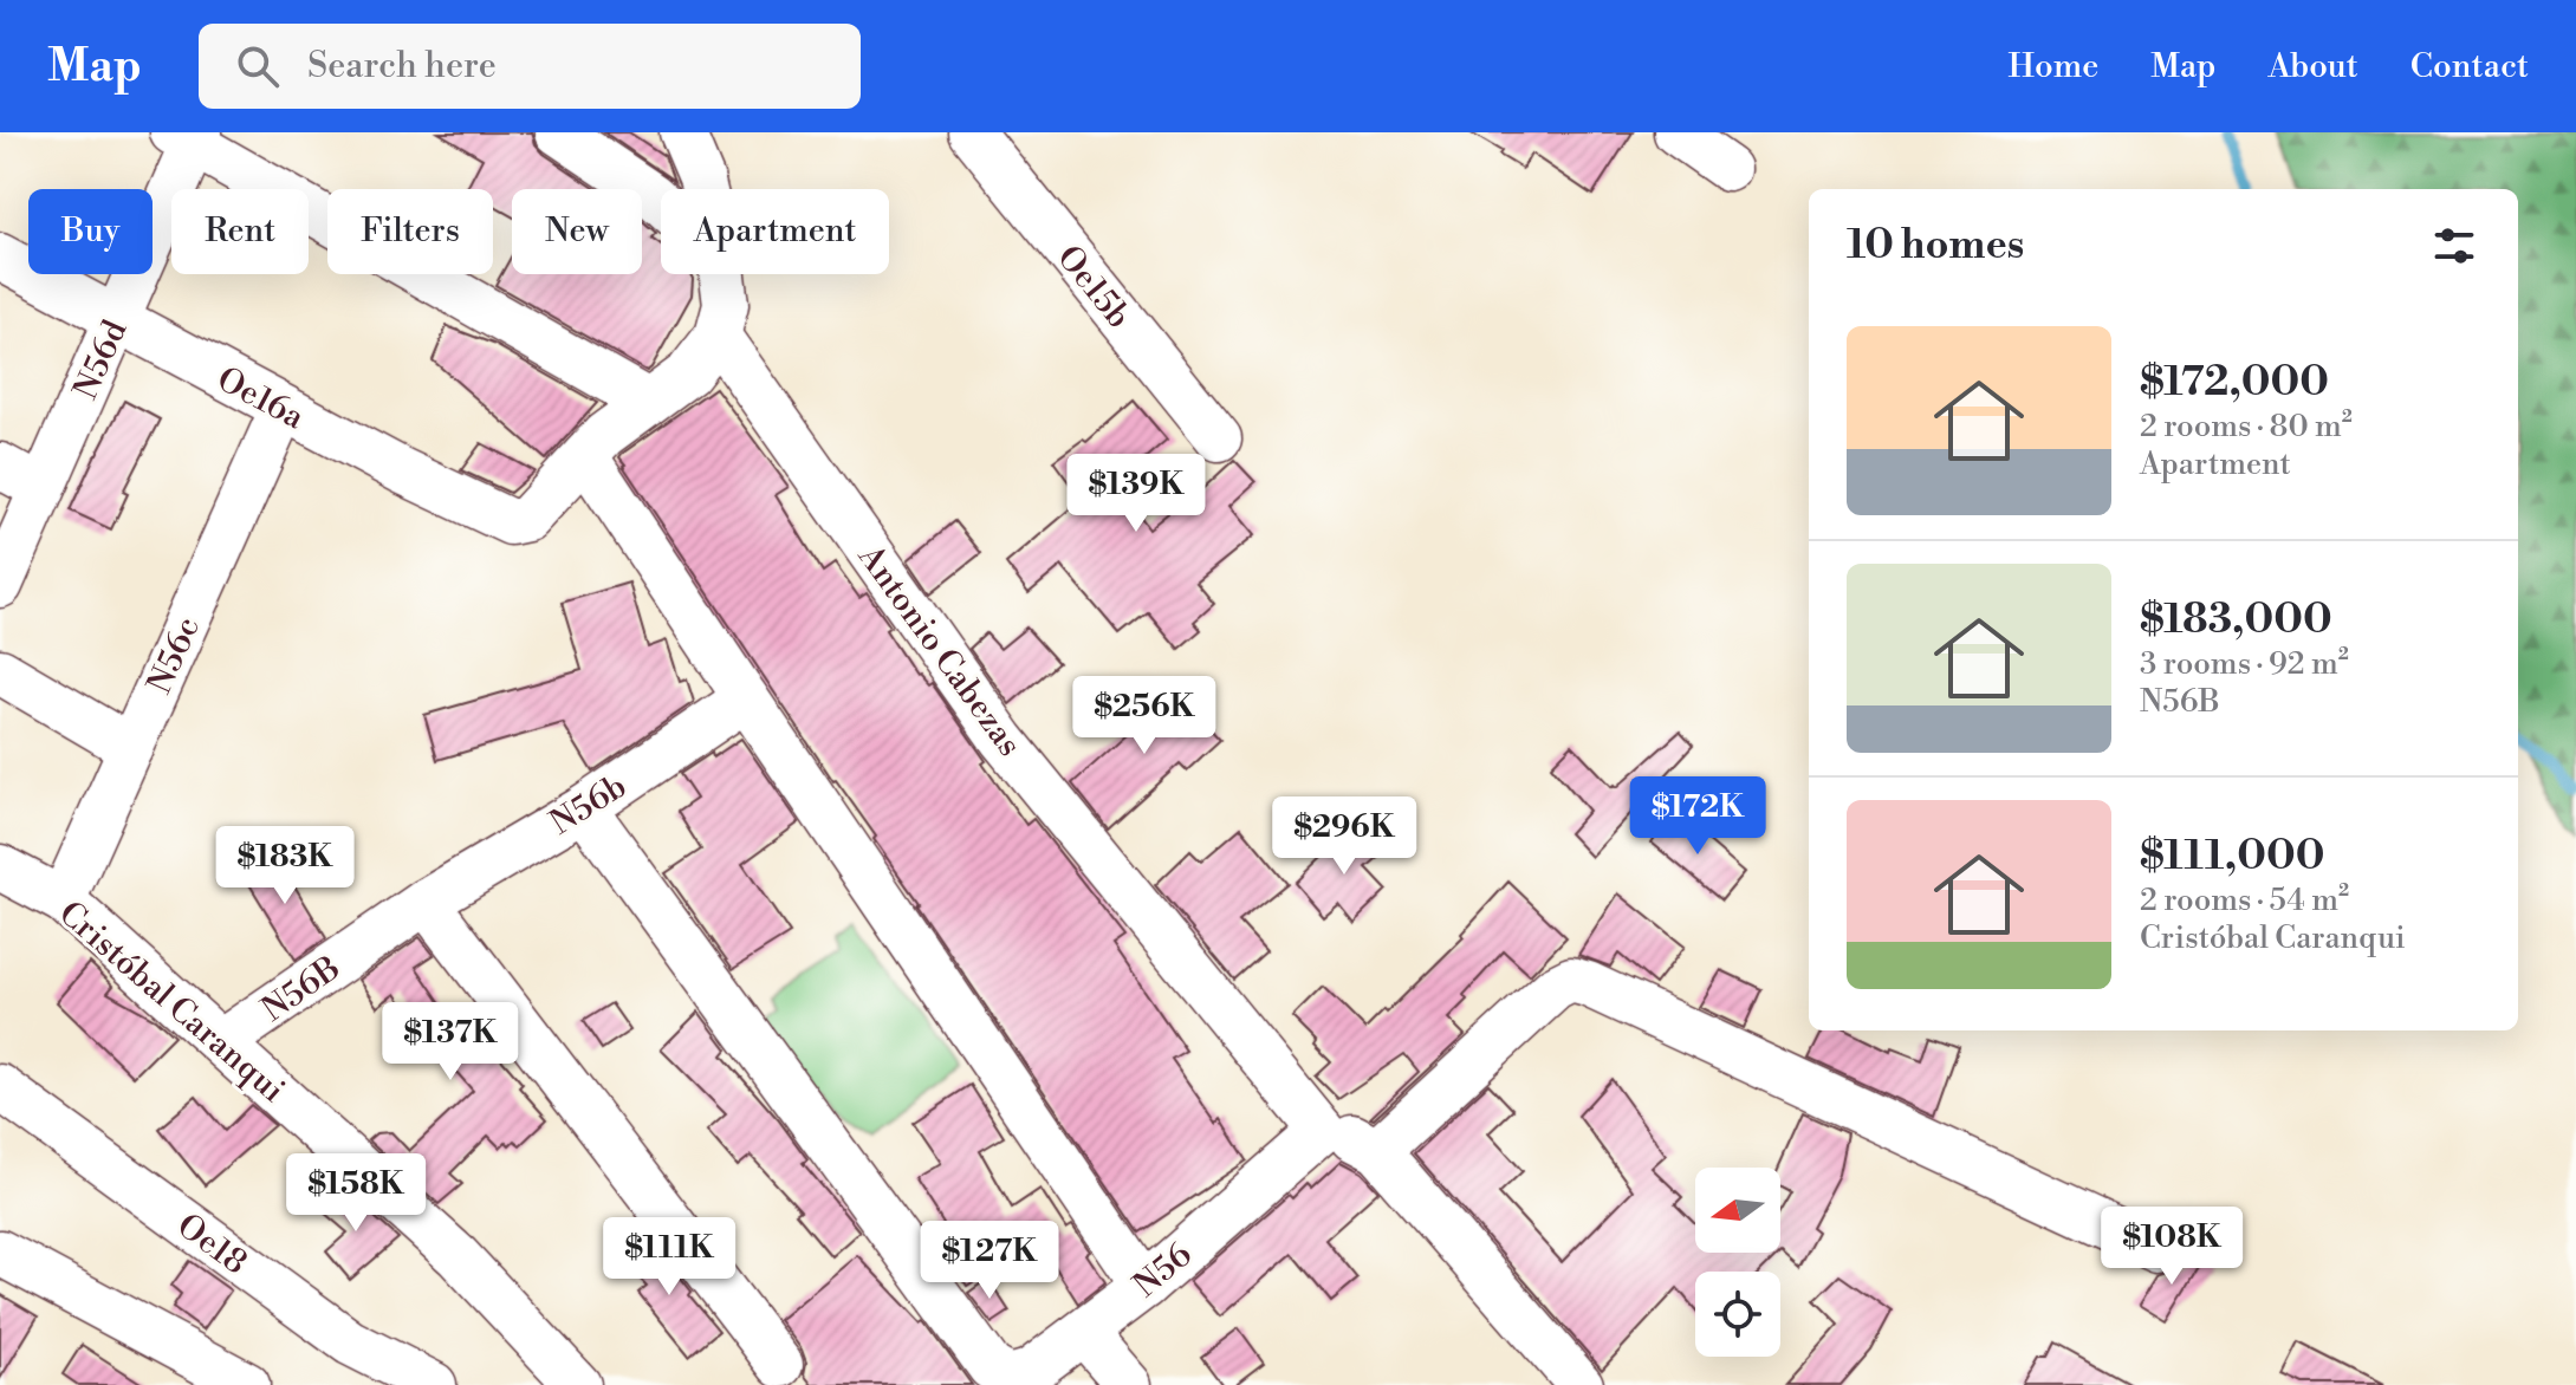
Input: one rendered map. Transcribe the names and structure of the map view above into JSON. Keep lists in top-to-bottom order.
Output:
{
  "streets": {
    "street": [
      "Oe15b",
      "N56d",
      "Oe16a",
      "Antonio Cabezas",
      "N56c",
      "N56b",
      "N56B",
      "Cristóbal Caranqui",
      "Oe18",
      "N56"
    ]
  },
  "crossings": [
    ["N56d", "Oe16a"],
    ["Oe16a", "N56c"],
    ["Antonio Cabezas", "N56"],
    ["N56c", "Cristóbal Caranqui"],
    ["N56b", "N56B"],
    ["N56b", "N56"],
    ["N56B", "Cristóbal Caranqui"]
  ],
  "north": "left",
  "page": {
    "header": "Map",
    "search": "Search here",
    "nav": [
      "Home",
      "Map",
      "About",
      "Contact"
    ],
    "chip": [
      "Buy",
      "Rent",
      "Filters",
      "New",
      "Apartment"
    ],
    "heading": "10 homes",
    "list": [
      {
        "name": "$172,000",
        "note": "2 rooms · 80 m² · Apartment"
      },
      {
        "name": "$183,000",
        "note": "3 rooms · 92 m² · N56B"
      },
      {
        "name": "$111,000",
        "note": "2 rooms · 54 m² · Cristóbal Caranqui"
      }
    ],
    "price": [
      "$139K",
      "$256K",
      "$172K",
      "$296K",
      "$183K",
      "$137K",
      "$158K",
      "$108K",
      "$111K",
      "$127K"
    ]
  }
}
